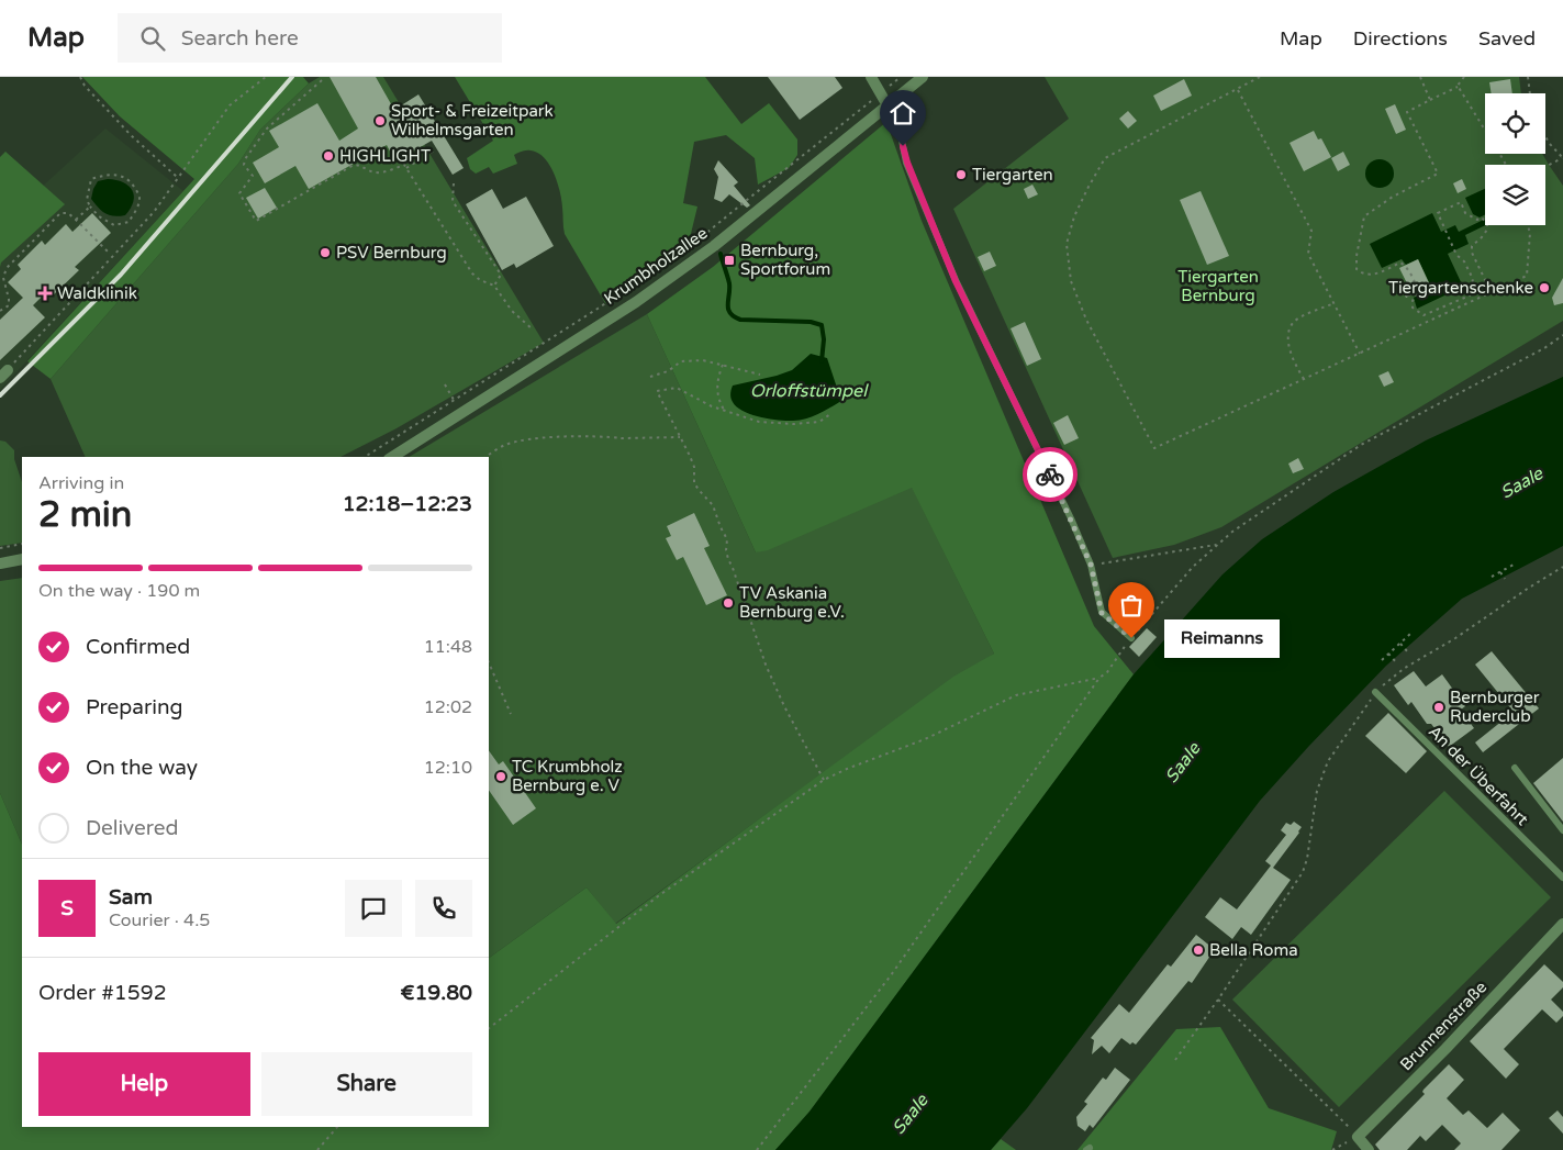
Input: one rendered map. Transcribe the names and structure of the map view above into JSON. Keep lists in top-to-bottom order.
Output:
{
  "streets": {
    "street": ["Krumbholzallee", "Brunnenstraße"],
    "lane": ["An der Überfahrt"]
  },
  "water": ["Orloffstümpel", "Saale"],
  "parks": ["Tiergarten Bernburg"],
  "places": {
    "other": [
      "Sport- & Freizeitpark Wilhelmsgarten",
      "HIGHLIGHT",
      "Tiergarten",
      "PSV Bernburg",
      "Tiergartenschenke",
      "TV Askania Bernburg e.V.",
      "Reimanns",
      "Bernburger Ruderclub",
      "TC Krumbholz Bernburg e. V",
      "Bella Roma"
    ],
    "transit": ["Bernburg, Sportforum"],
    "health": ["Waldklinik"]
  },
  "page": {
    "header": "Map",
    "search": "Search here",
    "nav": ["Map", "Directions", "Saved"],
    "heading": ["2 min", "Arriving in", "12:18–12:23"],
    "panel": [
      "Sam",
      "Courier · 4.5",
      "Order #1592",
      "€19.80"
    ],
    "bar": "On the way · 190 m",
    "list": [
      ["Confirmed", "11:48"],
      ["Preparing", "12:02"],
      ["On the way", "12:10"],
      "Delivered"
    ],
    "bubble": "Reimanns",
    "round": "S",
    "buttons": ["Help", "Share"]
  }
}
